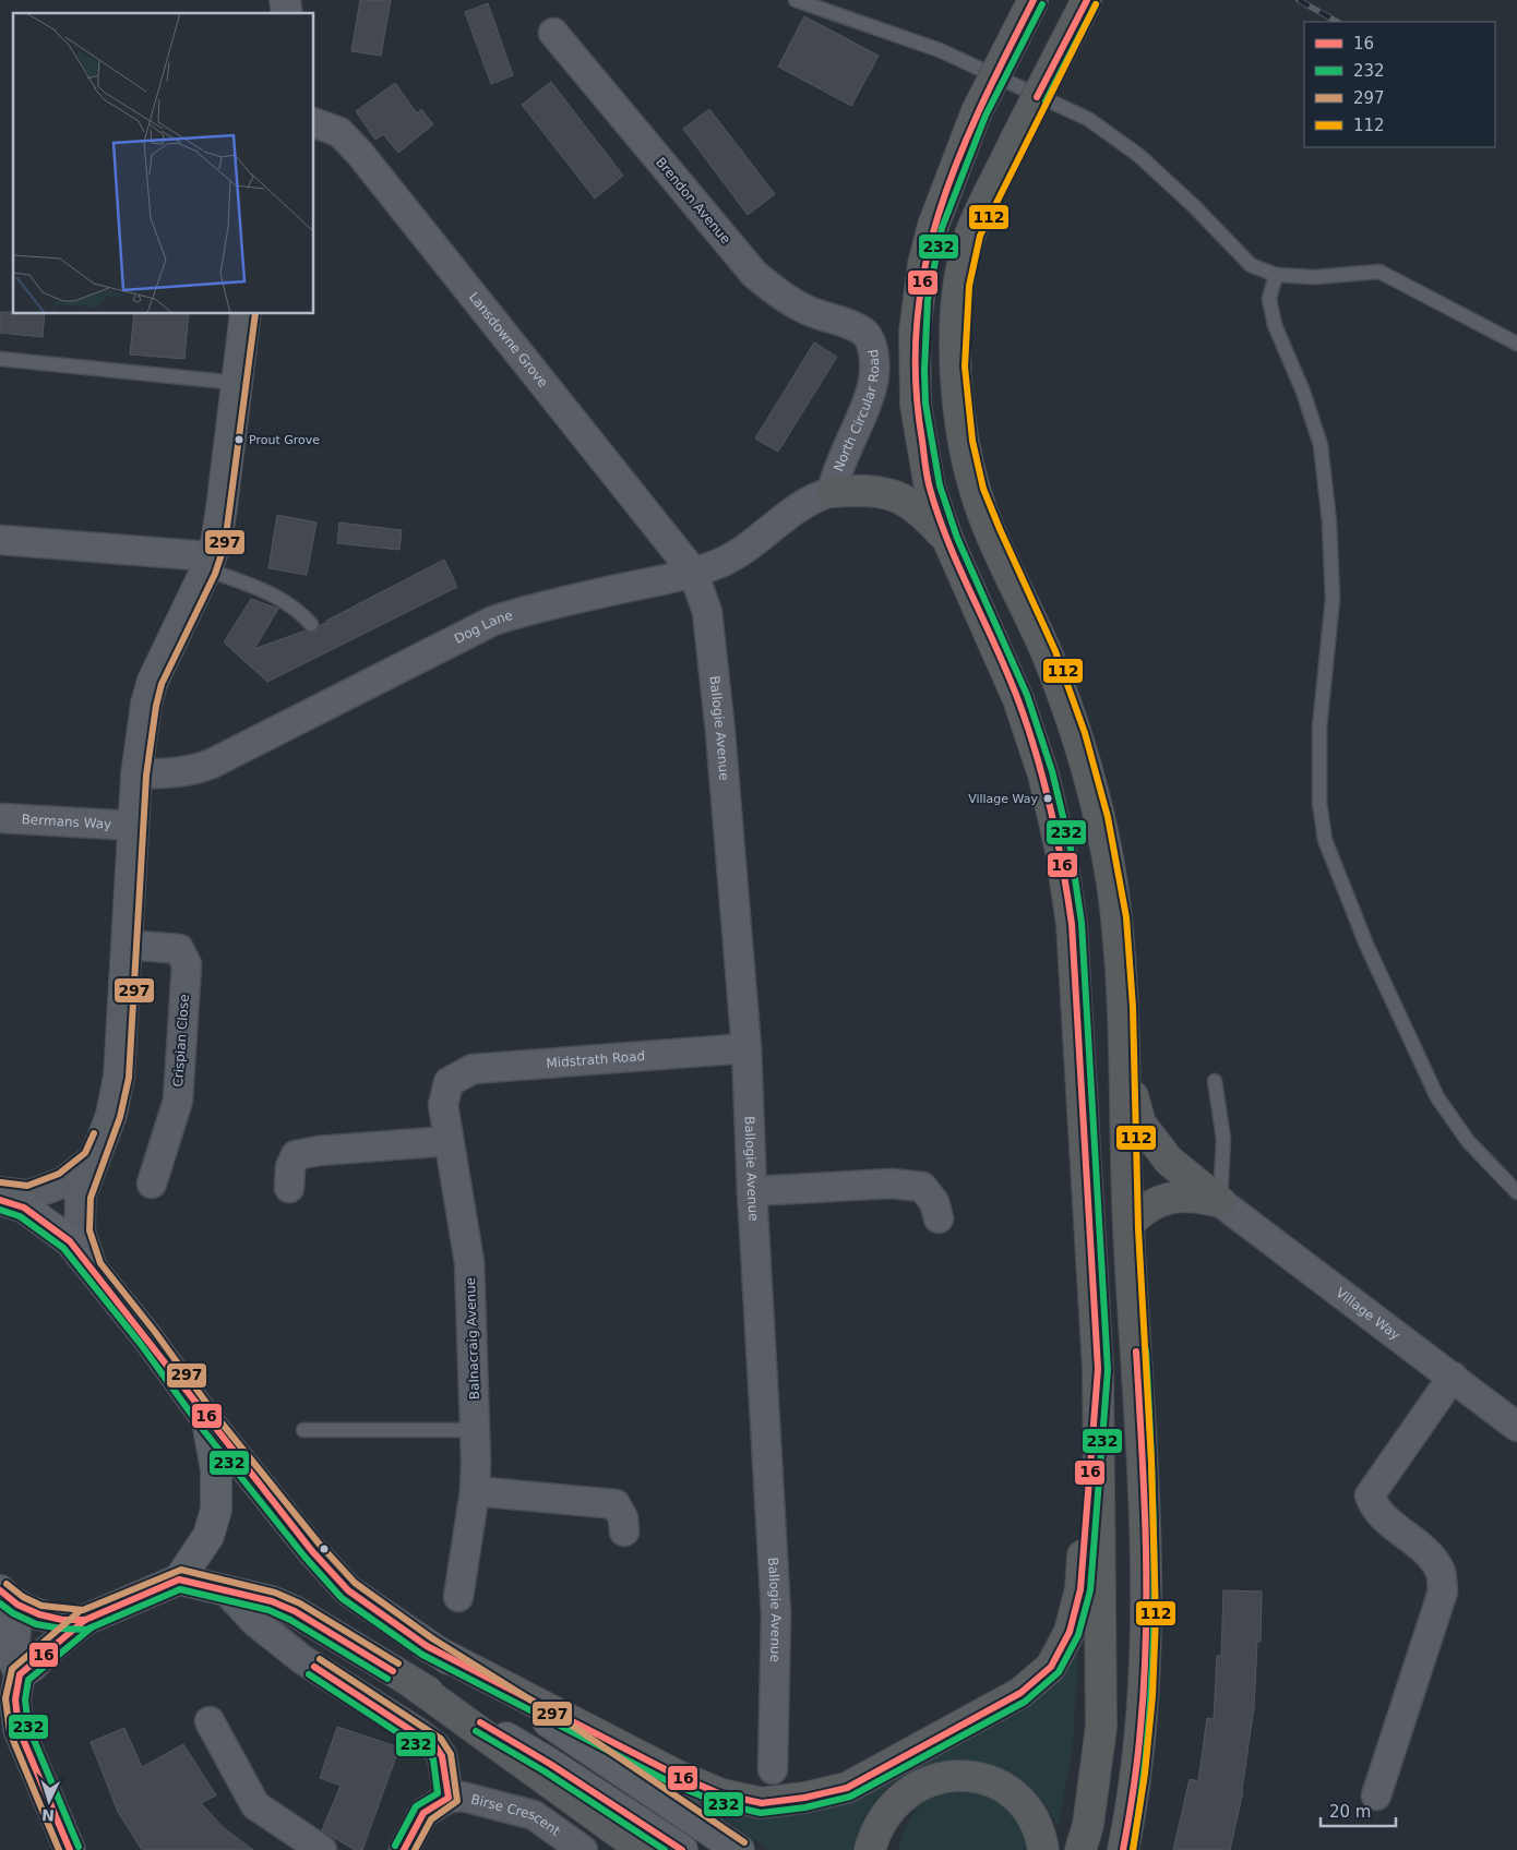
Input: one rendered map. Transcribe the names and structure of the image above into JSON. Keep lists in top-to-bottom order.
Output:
{
  "streets": {
    "street": [
      "Brendon Avenue",
      "Lansdowne Grove",
      "North Circular Road",
      "Dog Lane",
      "Ballogie Avenue",
      "Bermans Way",
      "Crispian Close",
      "Midstrath Road",
      "Village Way",
      "Balnacraig Avenue",
      "Birse Crescent"
    ]
  },
  "crossings": [
    ["Brendon Avenue", "North Circular Road"],
    ["Lansdowne Grove", "Dog Lane"],
    ["Lansdowne Grove", "Ballogie Avenue"],
    ["North Circular Road", "Dog Lane"],
    ["Dog Lane", "Ballogie Avenue"],
    ["Ballogie Avenue", "Midstrath Road"],
    ["Midstrath Road", "Balnacraig Avenue"]
  ],
  "places": ["Prout Grove", "Village Way"],
  "lines": [
    "transit line 16",
    "transit line 232",
    "transit line 112",
    "transit line 297"
  ],
  "legend": [
    "16",
    "232",
    "297",
    "112"
  ],
  "scale_bar": "20 m",
  "north": "bottom"
}
